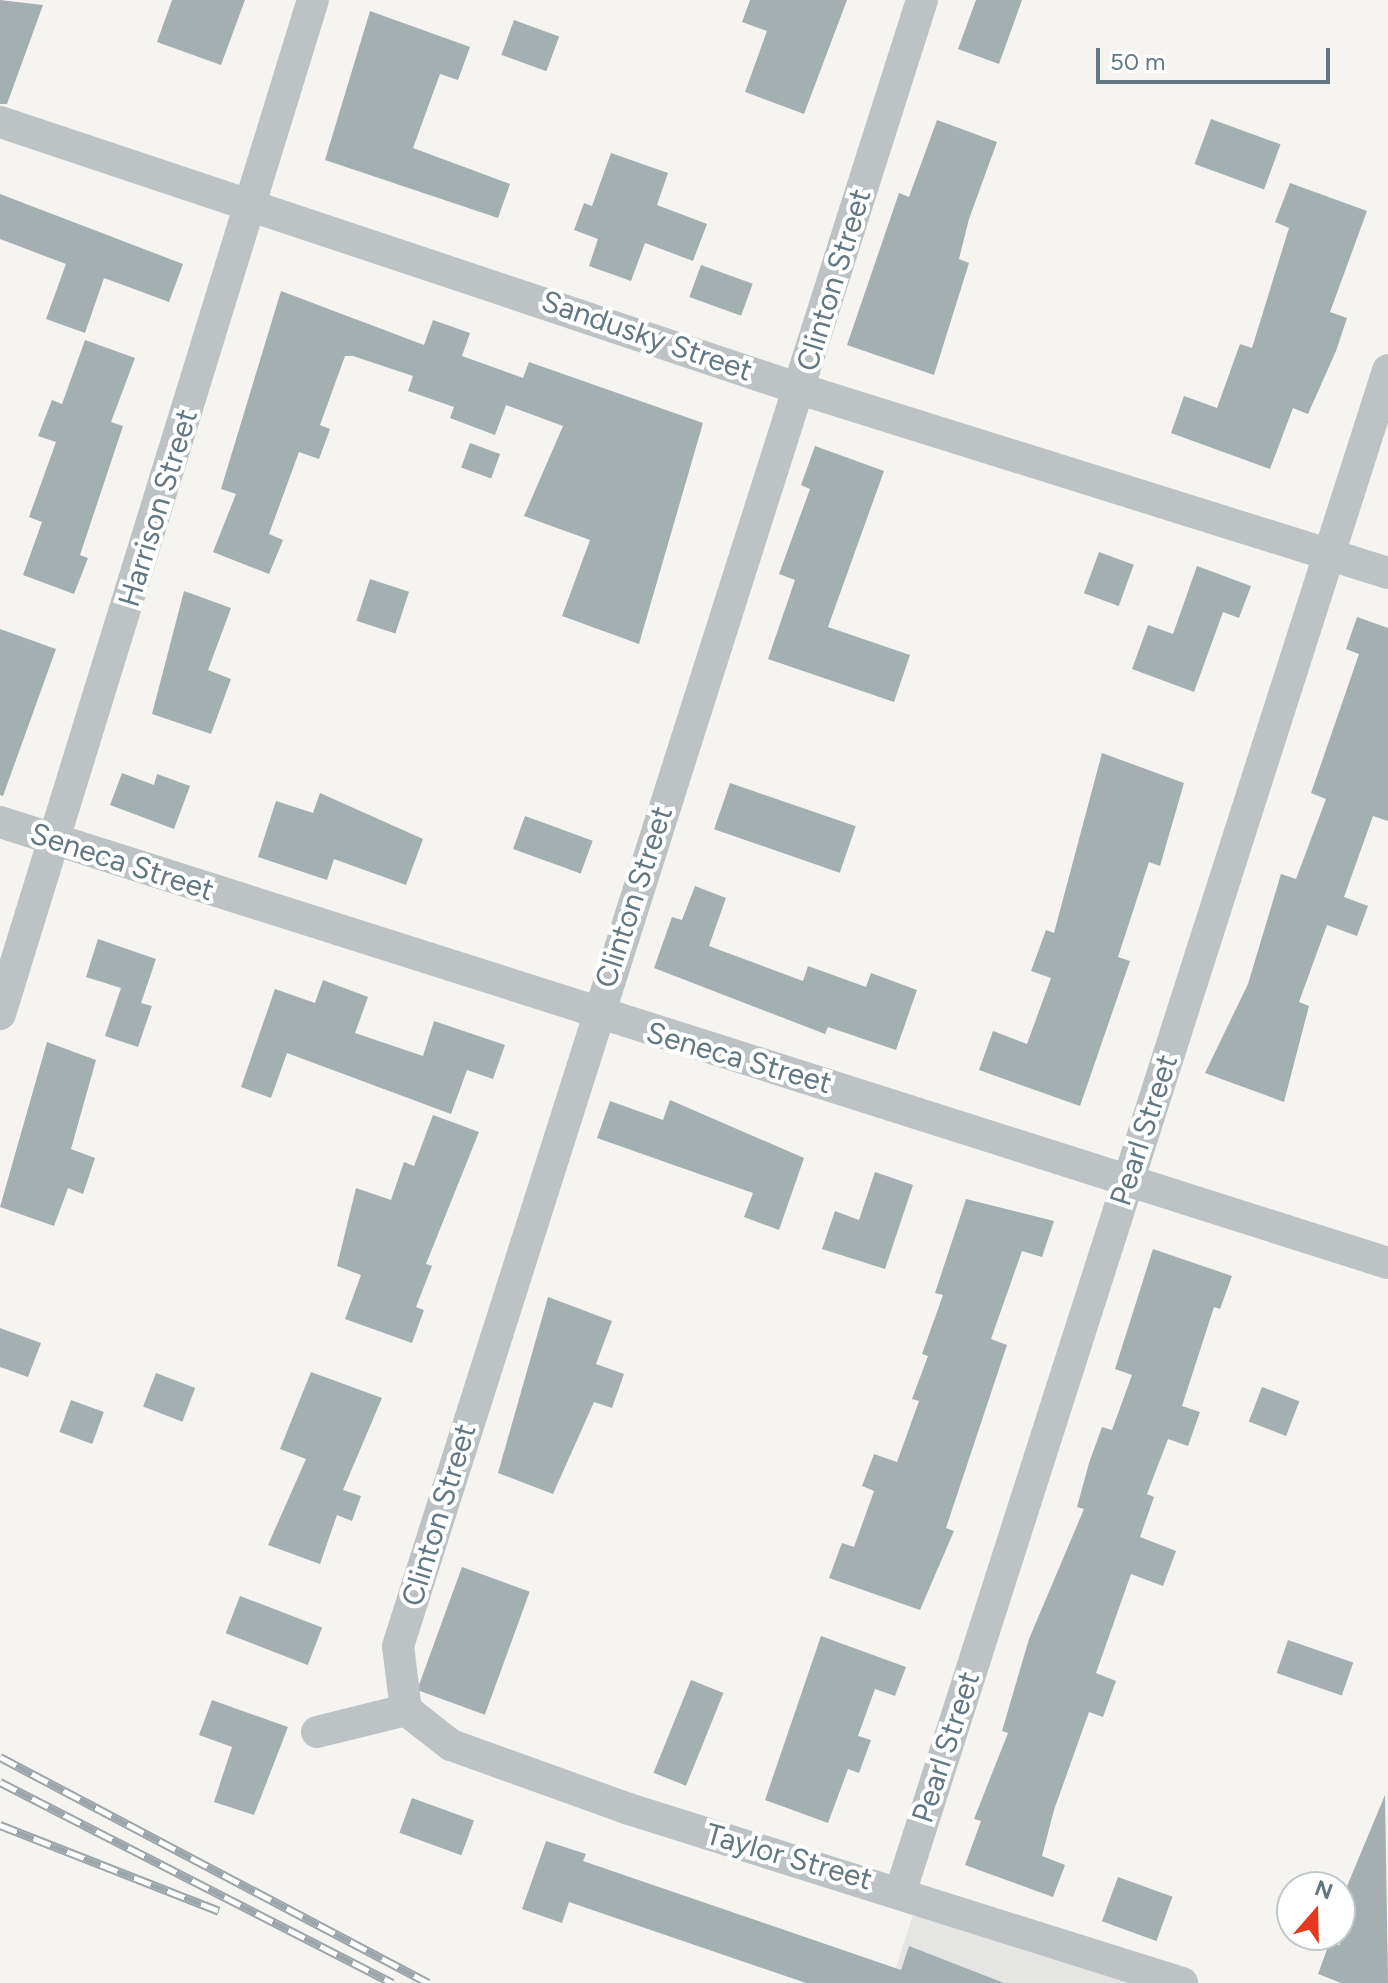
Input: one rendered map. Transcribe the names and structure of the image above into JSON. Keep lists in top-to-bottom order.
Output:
{
  "streets": {
    "street": [
      "Clinton Street",
      "Sandusky Street",
      "Harrison Street",
      "Seneca Street",
      "Pearl Street",
      "Taylor Street"
    ]
  },
  "crossings": [
    ["Clinton Street", "Sandusky Street"],
    ["Clinton Street", "Seneca Street"],
    ["Clinton Street", "Taylor Street"],
    ["Sandusky Street", "Harrison Street"],
    ["Sandusky Street", "Pearl Street"],
    ["Harrison Street", "Seneca Street"],
    ["Seneca Street", "Pearl Street"],
    ["Pearl Street", "Taylor Street"]
  ],
  "scale_bar": "50 m",
  "north": "top"
}
